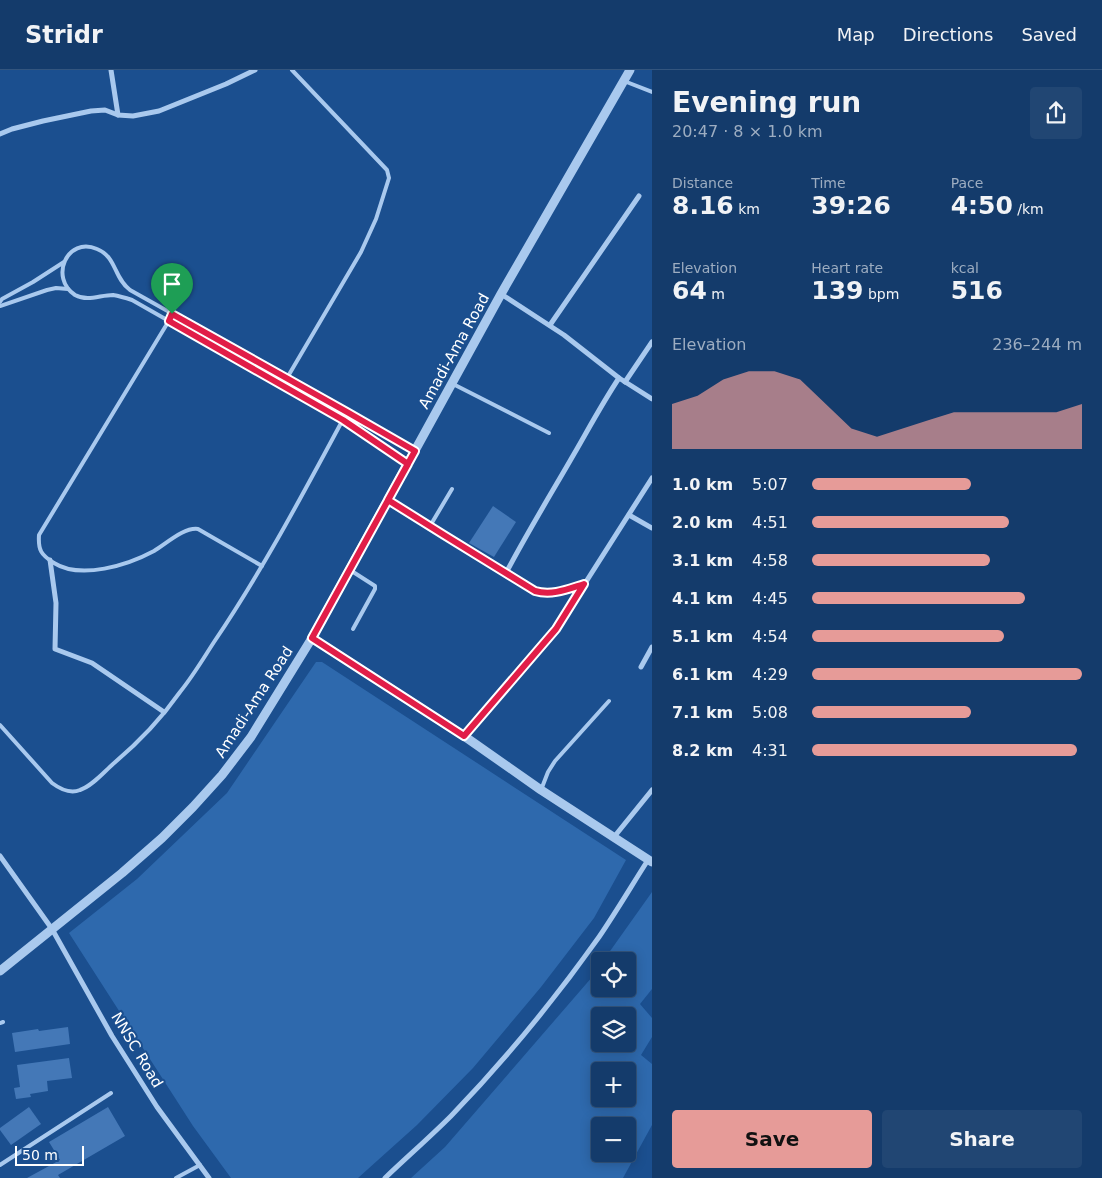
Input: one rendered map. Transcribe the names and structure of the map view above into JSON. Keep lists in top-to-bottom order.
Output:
{
  "streets": {
    "street": ["Amadi-Ama Road", "NNSC Road"]
  },
  "crossings": [
    ["Amadi-Ama Road", "NNSC Road"]
  ],
  "scale_bar": "50 m",
  "page": {
    "header": "Stridr",
    "nav": ["Map", "Directions", "Saved"],
    "heading": ["Evening run", "20:47 · 8 × 1.0 km"],
    "stats": [
      ["Distance", "8.16 km"],
      ["Time", "39:26"],
      ["Pace", "4:50 /km"],
      ["Elevation", "64 m"],
      ["Heart rate", "139 bpm"],
      ["kcal", "516"]
    ],
    "chart": ["Elevation", "236–244 m"],
    "list": [
      {
        "name": "1.0 km",
        "note": "5:07"
      },
      {
        "name": "2.0 km",
        "note": "4:51"
      },
      {
        "name": "3.1 km",
        "note": "4:58"
      },
      {
        "name": "4.1 km",
        "note": "4:45"
      },
      {
        "name": "5.1 km",
        "note": "4:54"
      },
      {
        "name": "6.1 km",
        "note": "4:29"
      },
      {
        "name": "7.1 km",
        "note": "5:08"
      },
      {
        "name": "8.2 km",
        "note": "4:31"
      }
    ],
    "map_buttons": ["+", "−"],
    "buttons": ["Save", "Share"],
    "scale": "50 m"
  }
}
